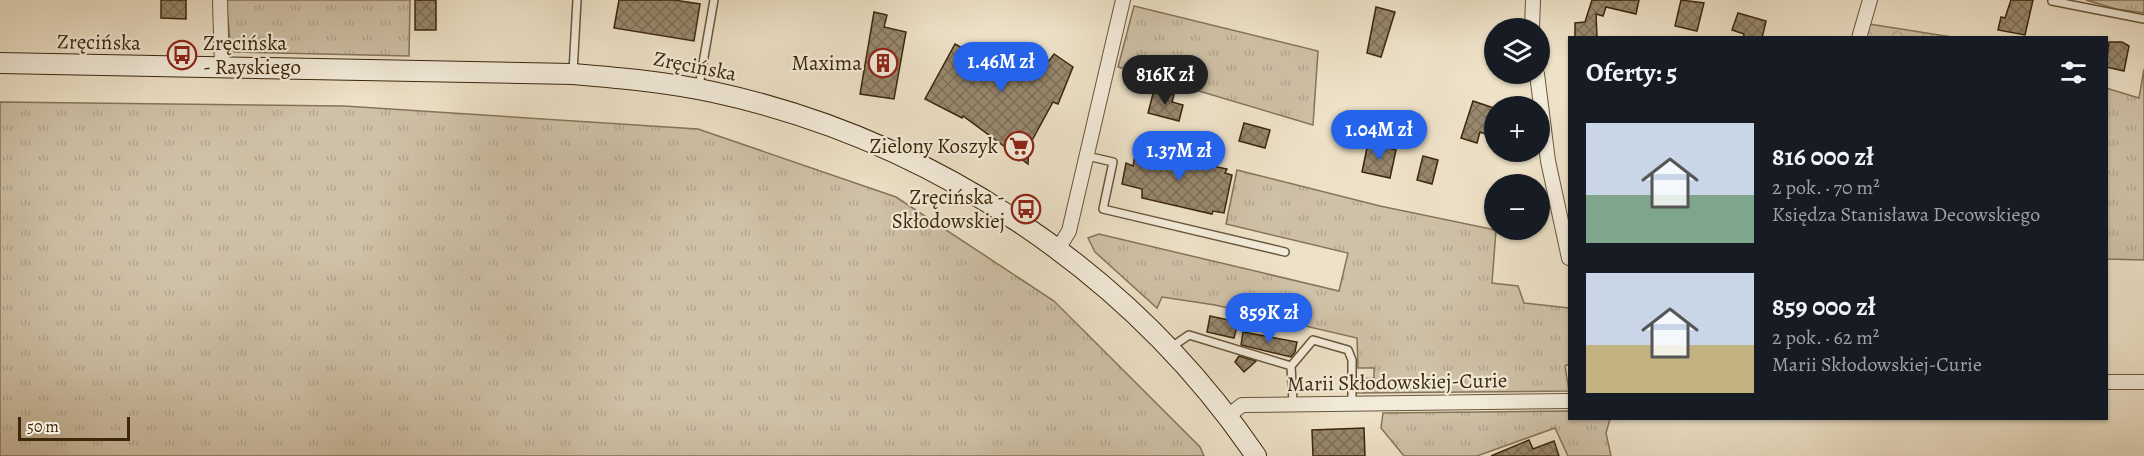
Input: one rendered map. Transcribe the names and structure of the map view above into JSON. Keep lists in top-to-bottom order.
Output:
{
  "streets": {
    "street": ["Zręcińska", "Marii Skłodowskiej-Curie"]
  },
  "crossings": [
    ["Zręcińska", "Marii Skłodowskiej-Curie"]
  ],
  "places": {
    "bus stop": ["Zręcińska - Rayskiego", "Zręcińska - Skłodowskiej"],
    "building": ["Maxima"],
    "supermarket": ["Zielony Koszyk"]
  },
  "scale_bar": "50 m",
  "page": {
    "map_buttons": ["+", "−"],
    "heading": "Oferty: 5",
    "price": [
      "1.46M zł",
      "816K zł",
      "1.04M zł",
      "1.37M zł",
      "859K zł"
    ],
    "list": [
      {
        "name": "816 000 zł",
        "note": "2 pok. · 70 m² · Księdza Stanisława Decowskiego"
      },
      {
        "name": "859 000 zł",
        "note": "2 pok. · 62 m² · Marii Skłodowskiej-Curie"
      }
    ],
    "scale": "50 m"
  }
}
